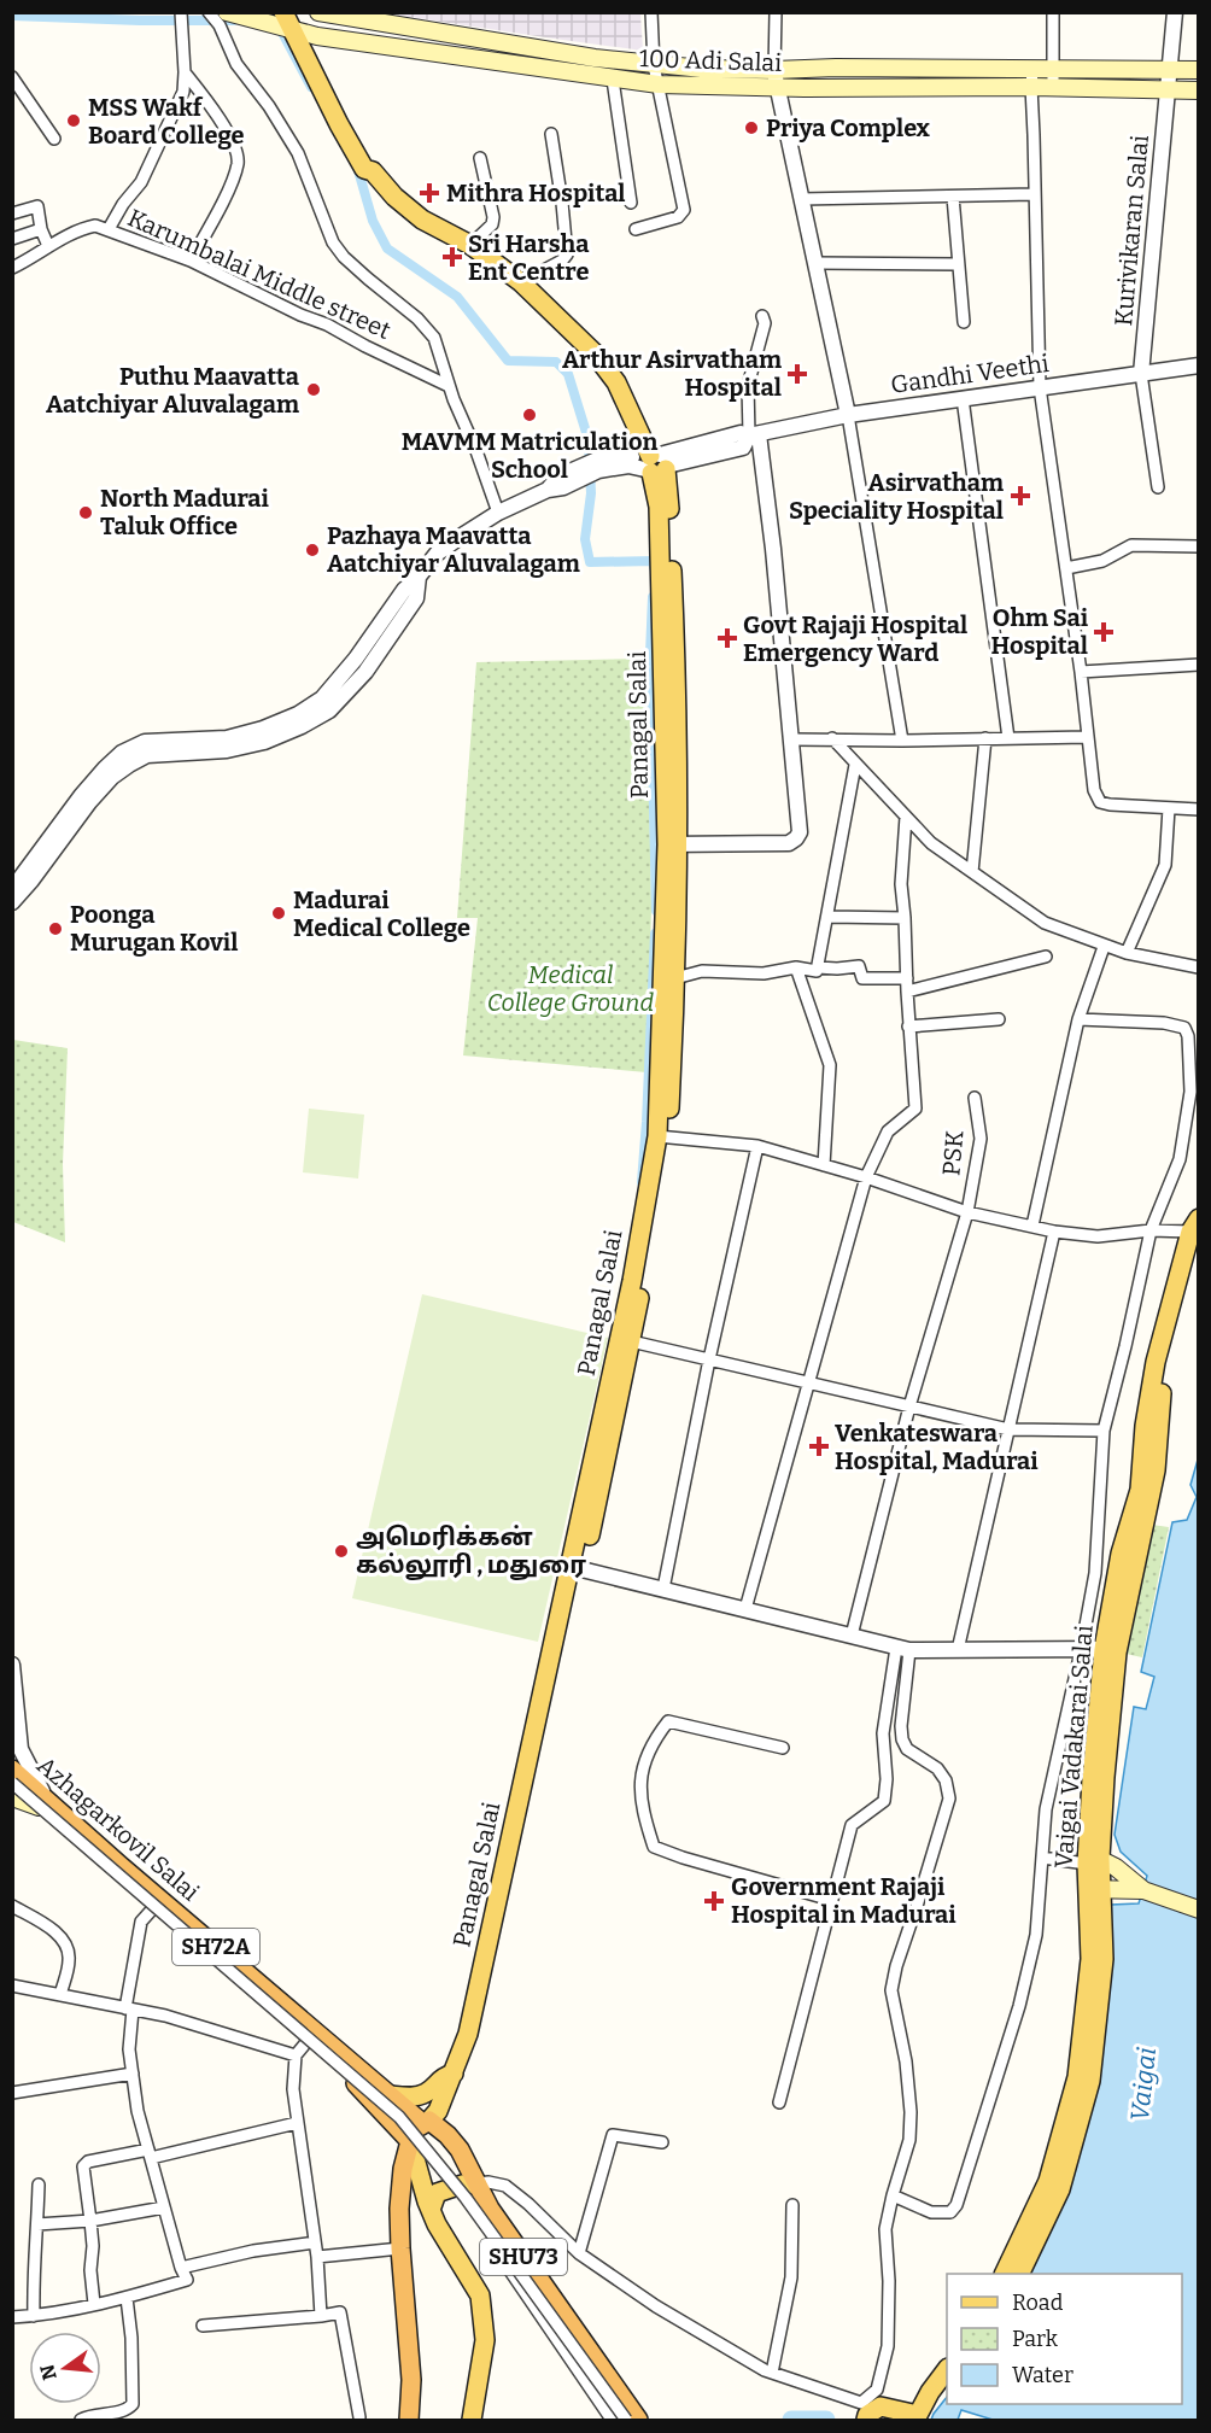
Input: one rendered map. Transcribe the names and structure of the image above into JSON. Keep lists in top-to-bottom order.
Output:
{
  "streets": {
    "highway": ["Azhagarkovil Salai", "SH72A", "SHU73"],
    "main road": ["100 Adi Salai", "Panagal Salai", "Vaigai Vadakarai Salai"],
    "street": [
      "Kurivikaran Salai",
      "Karumbalai Middle street",
      "Gandhi Veethi",
      "PSK"
    ]
  },
  "crossings": [
    ["100 Adi Salai", "Kurivikaran Salai"],
    ["100 Adi Salai", "Panagal Salai"],
    ["Kurivikaran Salai", "Gandhi Veethi"],
    ["Gandhi Veethi", "Panagal Salai"],
    ["Panagal Salai", "Azhagarkovil Salai"],
    ["Panagal Salai", "SHU73"],
    ["Azhagarkovil Salai", "SHU73"]
  ],
  "water": ["Vaigai"],
  "parks": ["Medical College Ground"],
  "places": {
    "other": [
      "MSS Wakf Board College",
      "Priya Complex",
      "Puthu Maavatta Aatchiyar Aluvalagam",
      "MAVMM Matriculation School",
      "North Madurai Taluk Office",
      "Pazhaya Maavatta Aatchiyar Aluvalagam",
      "Madurai Medical College",
      "Poonga Murugan Kovil",
      "அமெரிக்கன் கல்லூரி , மதுரை"
    ],
    "health": [
      "Mithra Hospital",
      "Sri Harsha Ent Centre",
      "Arthur Asirvatham Hospital",
      "Asirvatham Speciality Hospital",
      "Ohm Sai Hospital",
      "Govt Rajaji Hospital Emergency Ward",
      "Venkateswara Hospital, Madurai",
      "Government Rajaji Hospital in Madurai"
    ]
  },
  "legend": ["Road", "Park", "Water"],
  "north": "left"
}
